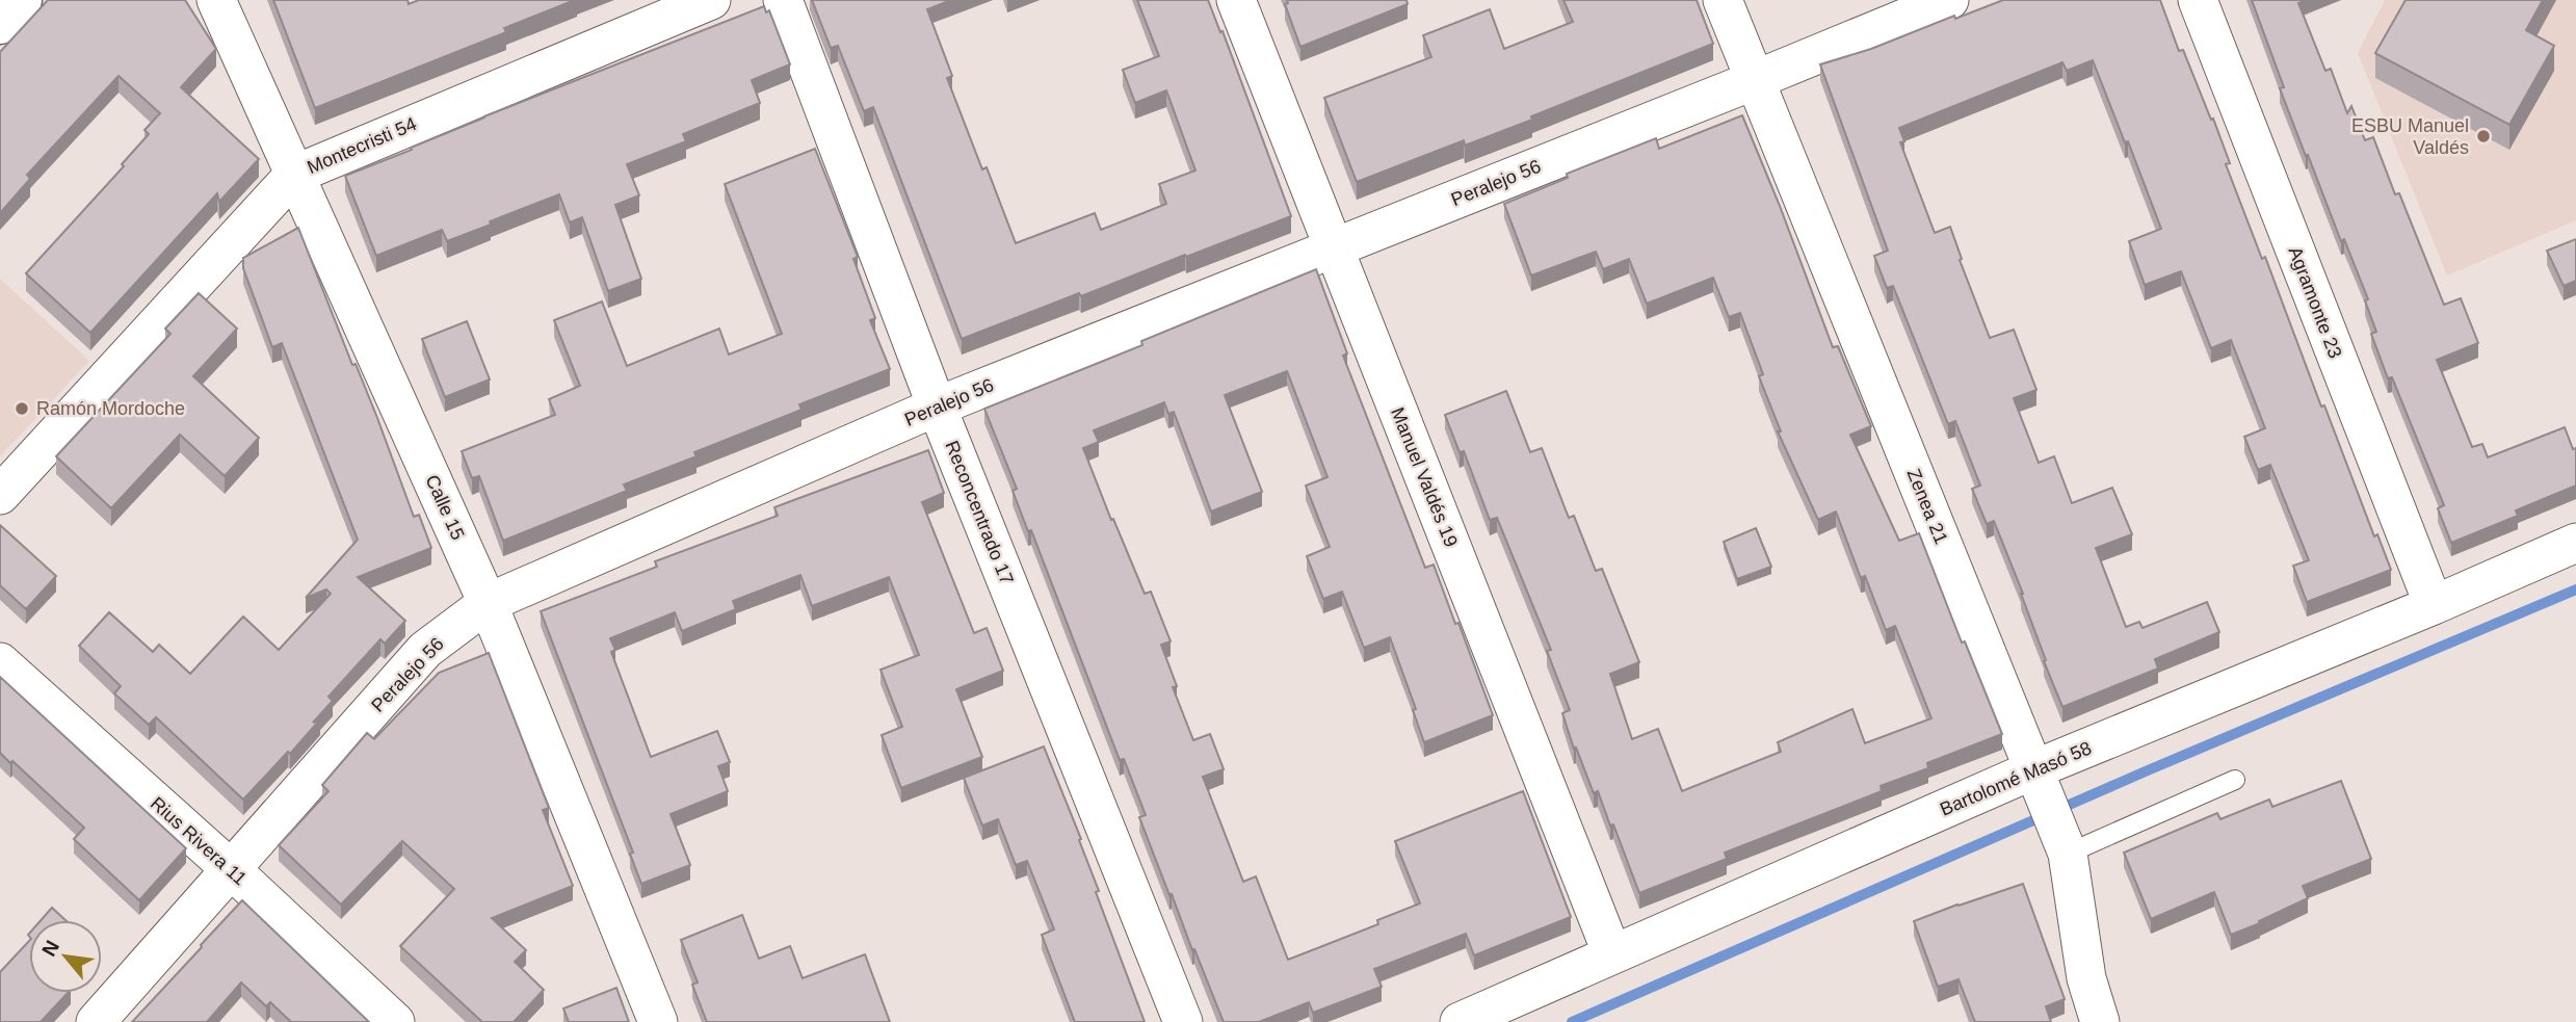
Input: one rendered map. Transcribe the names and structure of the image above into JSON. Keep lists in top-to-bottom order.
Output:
{
  "streets": {
    "street": [
      "Montecristi 54",
      "Peralejo 56",
      "Agramonte 23",
      "Manuel Valdés 19",
      "Zenea 21",
      "Calle 15",
      "Reconcentrado 17",
      "Bartolomé Masó 58",
      "Rius Rivera 11"
    ]
  },
  "crossings": [
    ["Montecristi 54", "Calle 15"],
    ["Peralejo 56", "Manuel Valdés 19"],
    ["Peralejo 56", "Zenea 21"],
    ["Peralejo 56", "Calle 15"],
    ["Peralejo 56", "Reconcentrado 17"],
    ["Peralejo 56", "Rius Rivera 11"],
    ["Agramonte 23", "Bartolomé Masó 58"],
    ["Manuel Valdés 19", "Bartolomé Masó 58"],
    ["Zenea 21", "Bartolomé Masó 58"]
  ],
  "places": ["ESBU Manuel Valdés", "Ramón Mordoche"],
  "north": "top left"
}
